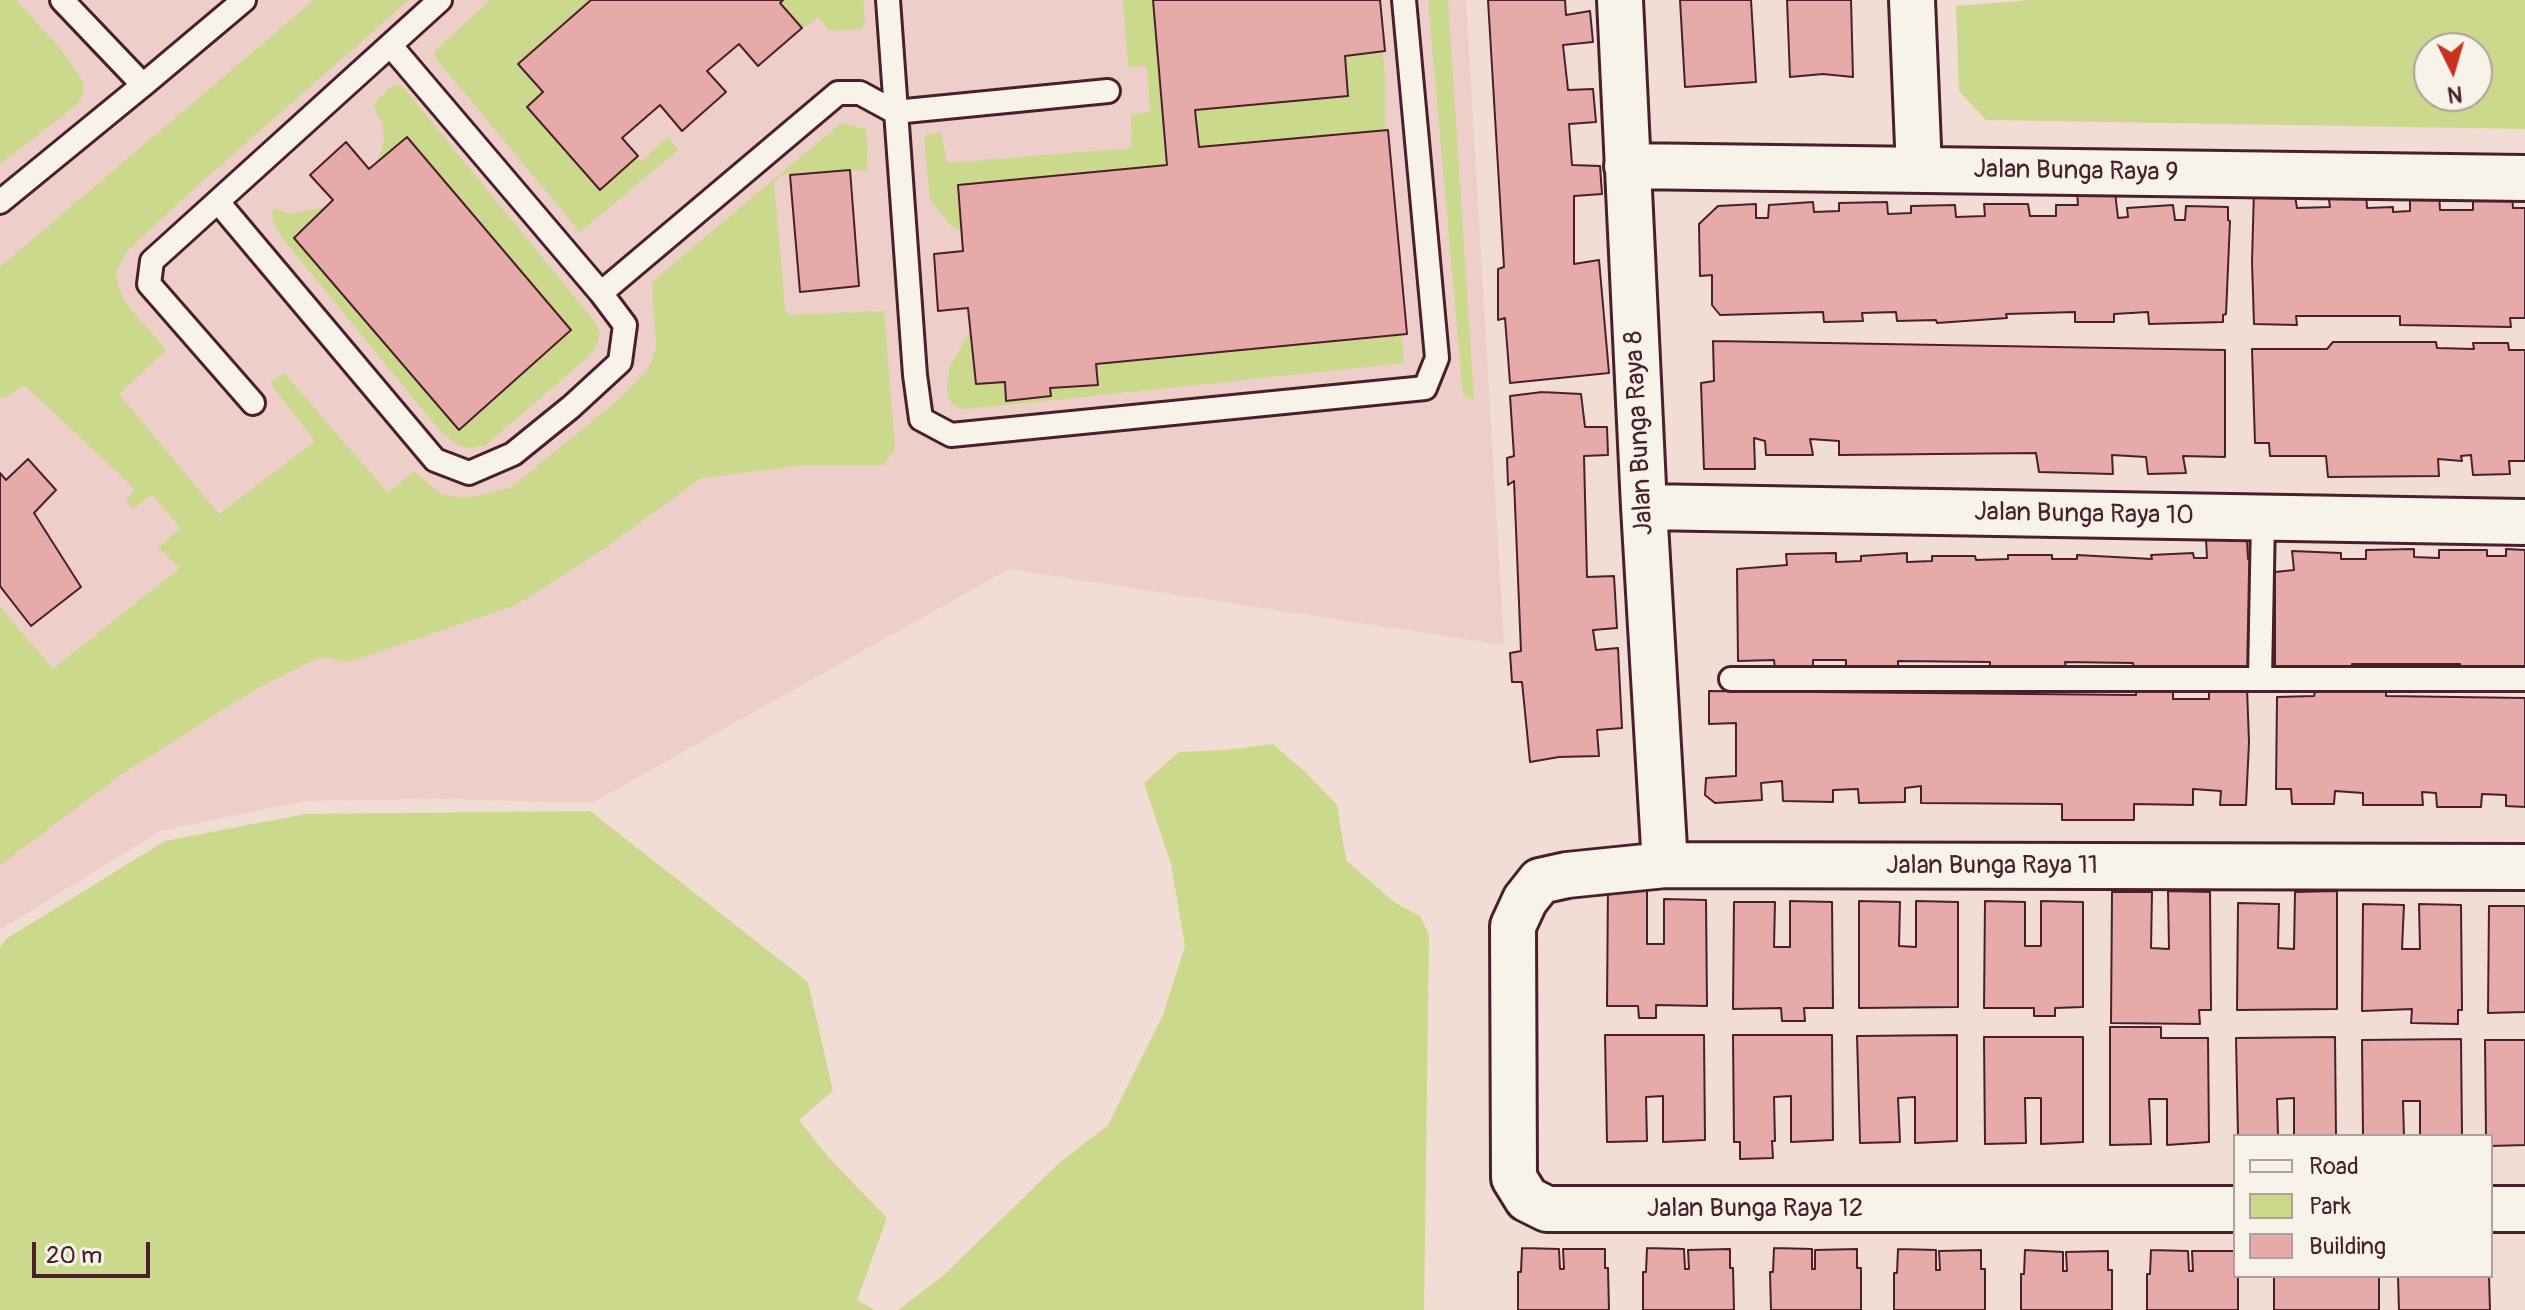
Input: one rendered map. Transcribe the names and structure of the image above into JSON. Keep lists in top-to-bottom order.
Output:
{
  "streets": {
    "street": [
      "Jalan Bunga Raya 9",
      "Jalan Bunga Raya 8",
      "Jalan Bunga Raya 10",
      "Jalan Bunga Raya 11",
      "Jalan Bunga Raya 12"
    ]
  },
  "crossings": [
    ["Jalan Bunga Raya 9", "Jalan Bunga Raya 8"],
    ["Jalan Bunga Raya 8", "Jalan Bunga Raya 10"],
    ["Jalan Bunga Raya 8", "Jalan Bunga Raya 11"],
    ["Jalan Bunga Raya 11", "Jalan Bunga Raya 12"]
  ],
  "legend": ["Road", "Park", "Building"],
  "scale_bar": "20 m",
  "north": "bottom"
}
